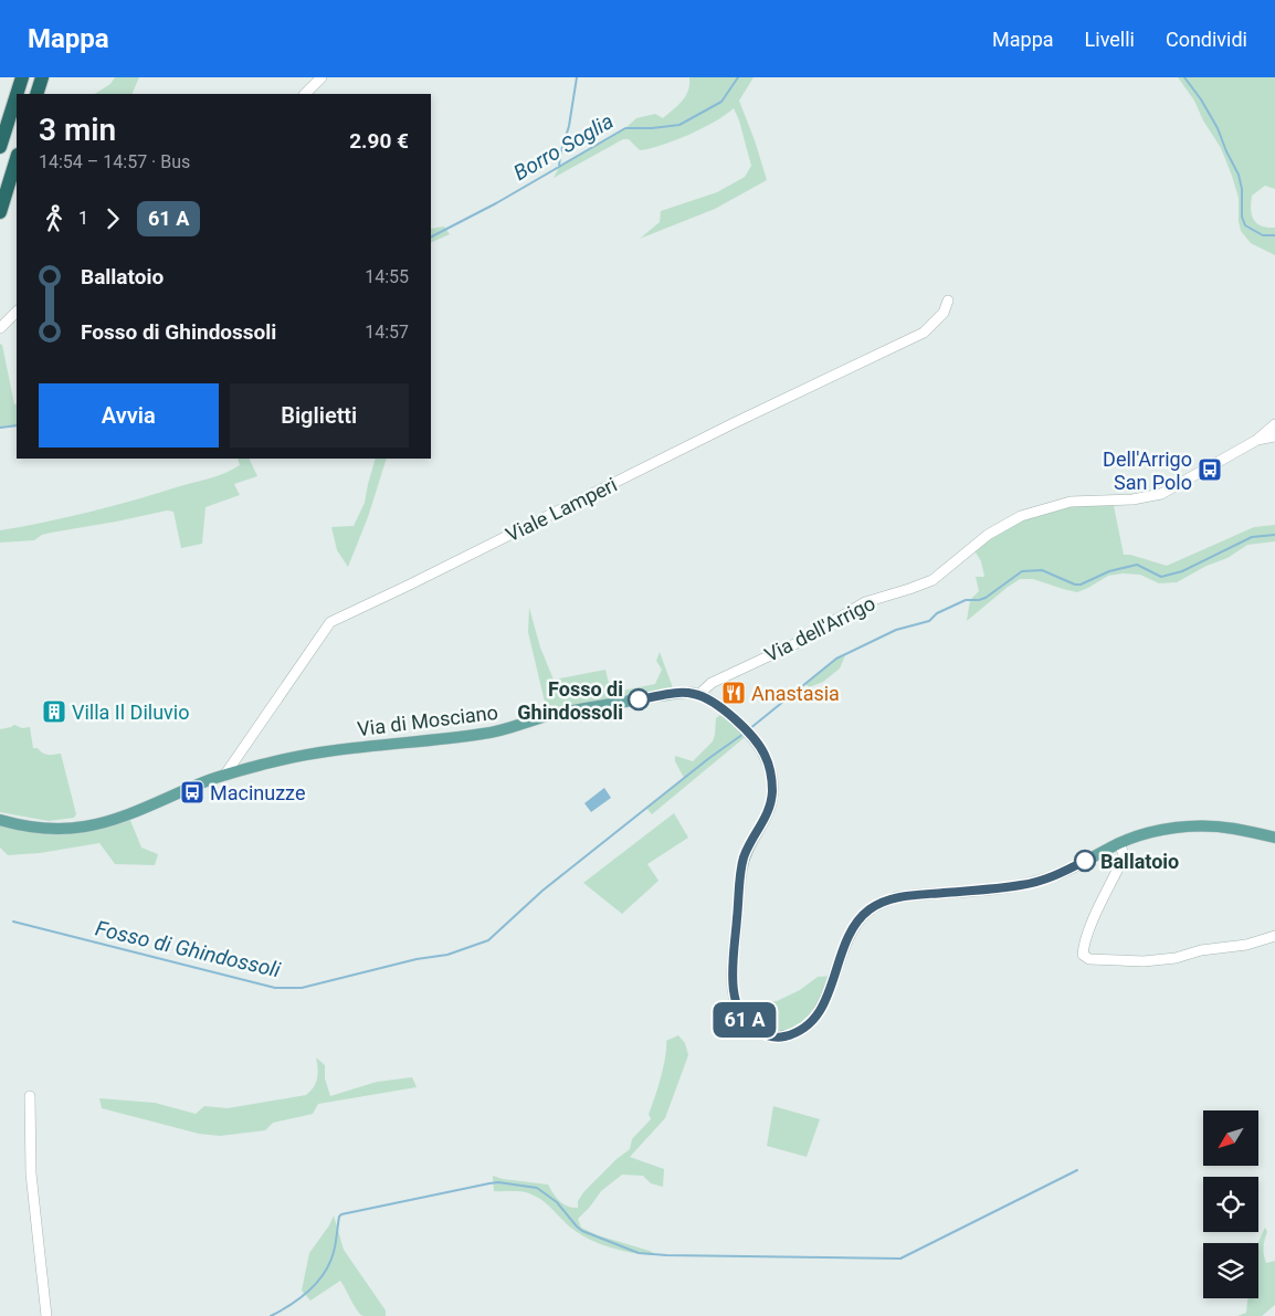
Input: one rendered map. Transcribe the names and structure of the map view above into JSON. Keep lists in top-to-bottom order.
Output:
{
  "streets": {
    "main road": ["Via di Mosciano"],
    "street": ["Viale Lamperi", "Via dell'Arrigo"]
  },
  "crossings": [
    ["Viale Lamperi", "Via di Mosciano"],
    ["Via dell'Arrigo", "Via di Mosciano"]
  ],
  "water": ["Borro Soglia", "Fosso di Ghindossoli"],
  "places": {
    "bus stop": ["Dell'Arrigo San Polo", "Macinuzze"],
    "restaurant": ["Anastasia"],
    "other": ["Fosso di Ghindossoli", "Ballatoio"],
    "building": ["Villa Il Diluvio"]
  },
  "north": "bottom left",
  "page": {
    "header": "Mappa",
    "nav": ["Mappa", "Livelli", "Condividi"],
    "on_map": "61 A",
    "heading": ["3 min", "14:54 – 14:57 · Bus", "2.90 €"],
    "legs": ["1", "61 A"],
    "list": [
      {
        "name": "Ballatoio",
        "value": "14:55"
      },
      {
        "name": "Fosso di Ghindossoli",
        "value": "14:57"
      }
    ],
    "buttons": ["Avvia", "Biglietti"]
  }
}
